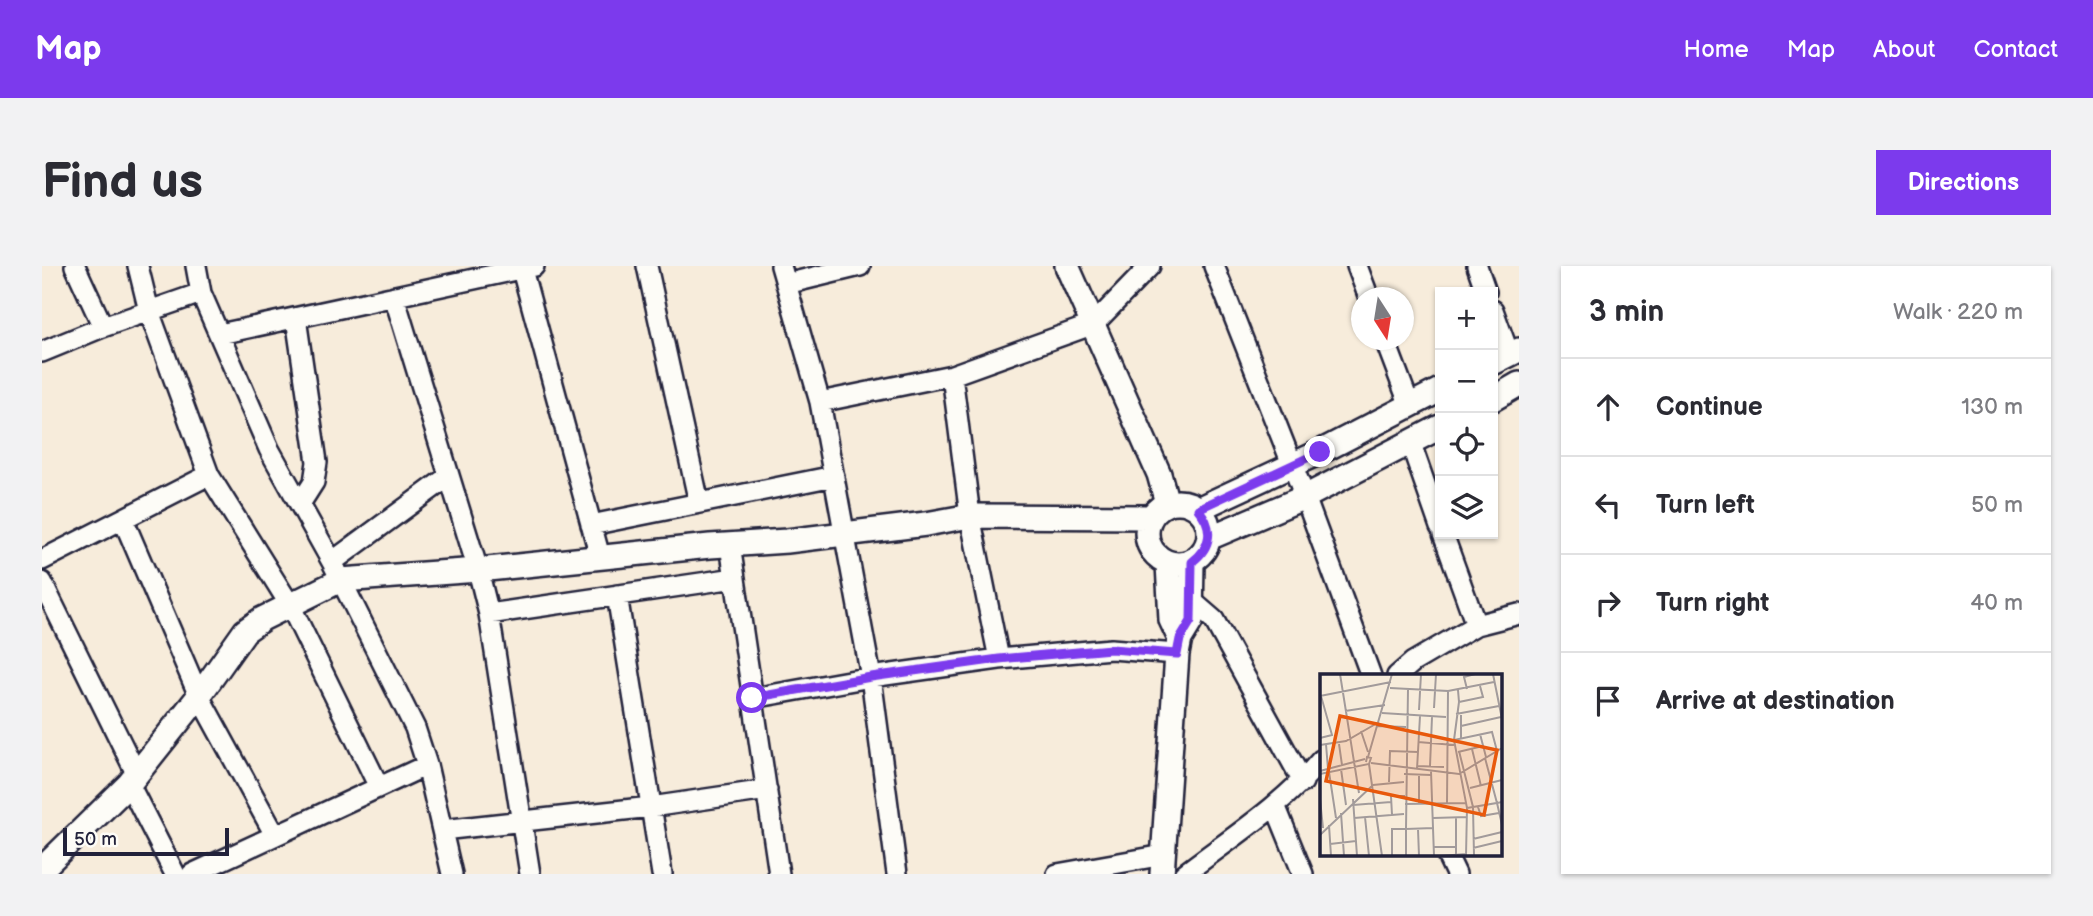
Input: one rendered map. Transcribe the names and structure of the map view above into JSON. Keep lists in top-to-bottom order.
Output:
{
  "scale_bar": "50 m",
  "north": "bottom",
  "page": {
    "header": "Map",
    "nav": [
      "Home",
      "Map",
      "About",
      "Contact"
    ],
    "buttons": "Directions",
    "title": "Find us",
    "heading": ["3 min", "Walk · 220 m"],
    "map_buttons": ["+", "−"],
    "list": [
      ["Continue", "130 m"],
      ["Turn left", "50 m"],
      ["Turn right", "40 m"],
      "Arrive at destination"
    ],
    "scale": "50 m"
  }
}
